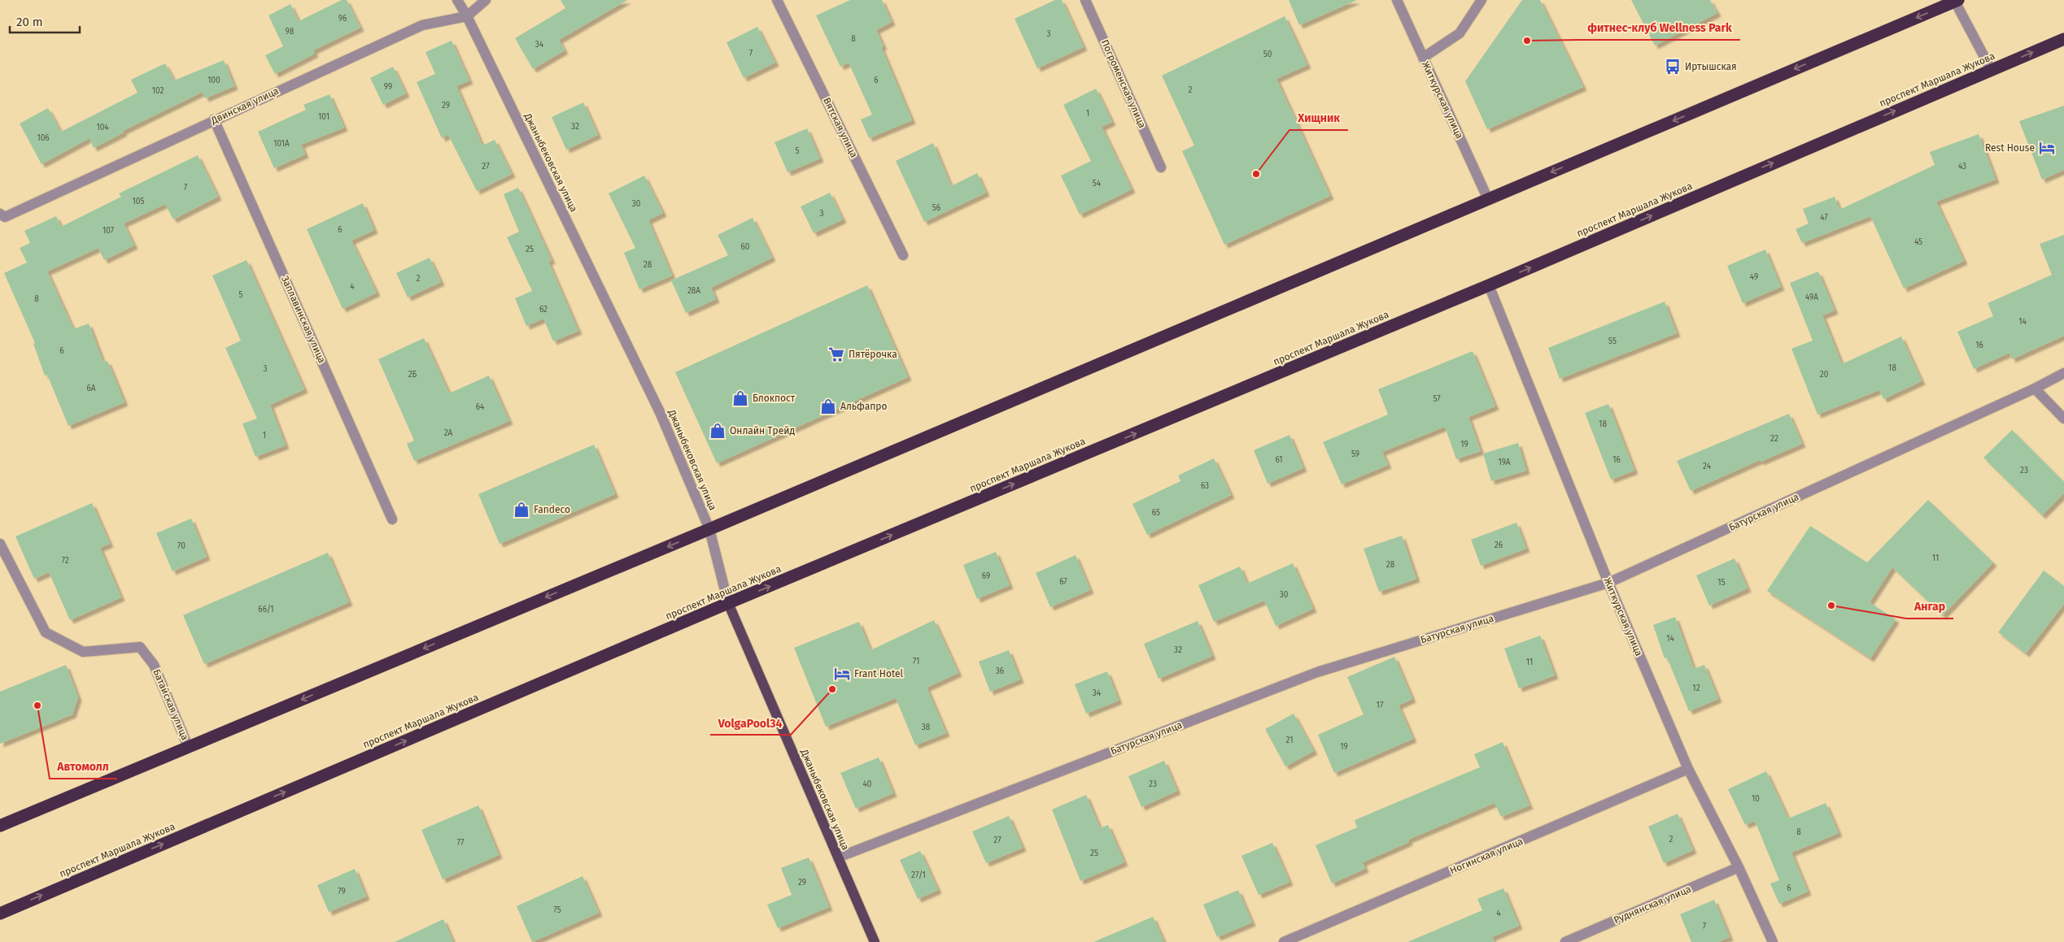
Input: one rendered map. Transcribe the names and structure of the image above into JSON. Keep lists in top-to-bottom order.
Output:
{
  "streets": {
    "highway": ["проспект Маршала Жукова"],
    "main road": ["Джаныбековская улица"],
    "street": [
      "Погроменская улица",
      "Житкурская улица",
      "Двинская улица",
      "Вятская улица",
      "Заплавинская улица",
      "Батурская улица",
      "Батайская улица",
      "Ногинская улица",
      "Руднянская улица"
    ]
  },
  "crossings": [
    ["проспект Маршала Жукова", "Житкурская улица"],
    ["проспект Маршала Жукова", "Джаныбековская улица"],
    ["Житкурская улица", "Батурская улица"],
    ["Житкурская улица", "Ногинская улица"],
    ["Житкурская улица", "Руднянская улица"],
    ["Двинская улица", "Джаныбековская улица"],
    ["Двинская улица", "Заплавинская улица"],
    ["Джаныбековская улица", "Батурская улица"]
  ],
  "places": {
    "other": [
      "фитнес-клуб Wellness Park",
      "Хищник",
      "Ангар",
      "VolgaPool34",
      "Автомолл"
    ],
    "bus stop": ["Иртышская"],
    "hotel": ["Rest House", "Frant Hotel"],
    "supermarket": ["Пятёрочка"],
    "shop": [
      "Блокпост",
      "Альфапро",
      "Онлайн Трейд",
      "Fandeco"
    ]
  },
  "house_numbers": [
    "96",
    "98",
    "3",
    "8",
    "34",
    "7",
    "50",
    "100",
    "6",
    "99",
    "2",
    "102",
    "29",
    "1",
    "101",
    "32",
    "104",
    "106",
    "101А",
    "5",
    "27",
    "43",
    "54",
    "7",
    "105",
    "30",
    "56",
    "3",
    "47",
    "6",
    "107",
    "45",
    "60",
    "25",
    "28",
    "49",
    "2",
    "4",
    "28А",
    "5",
    "49А",
    "8",
    "62",
    "14",
    "55",
    "16",
    "6",
    "18",
    "3",
    "2Б",
    "20",
    "6А",
    "57",
    "64",
    "18",
    "2А",
    "1",
    "22",
    "19",
    "59",
    "61",
    "16",
    "19А",
    "24",
    "23",
    "63",
    "65",
    "26",
    "70",
    "11",
    "72",
    "28",
    "69",
    "67",
    "15",
    "30",
    "66/1",
    "14",
    "32",
    "71",
    "11",
    "36",
    "12",
    "34",
    "17",
    "38",
    "21",
    "19",
    "40",
    "23",
    "10",
    "8",
    "2",
    "27",
    "77",
    "25",
    "27/1",
    "29",
    "6",
    "79",
    "75",
    "4",
    "7"
  ],
  "scale_bar": "20 m"
}
